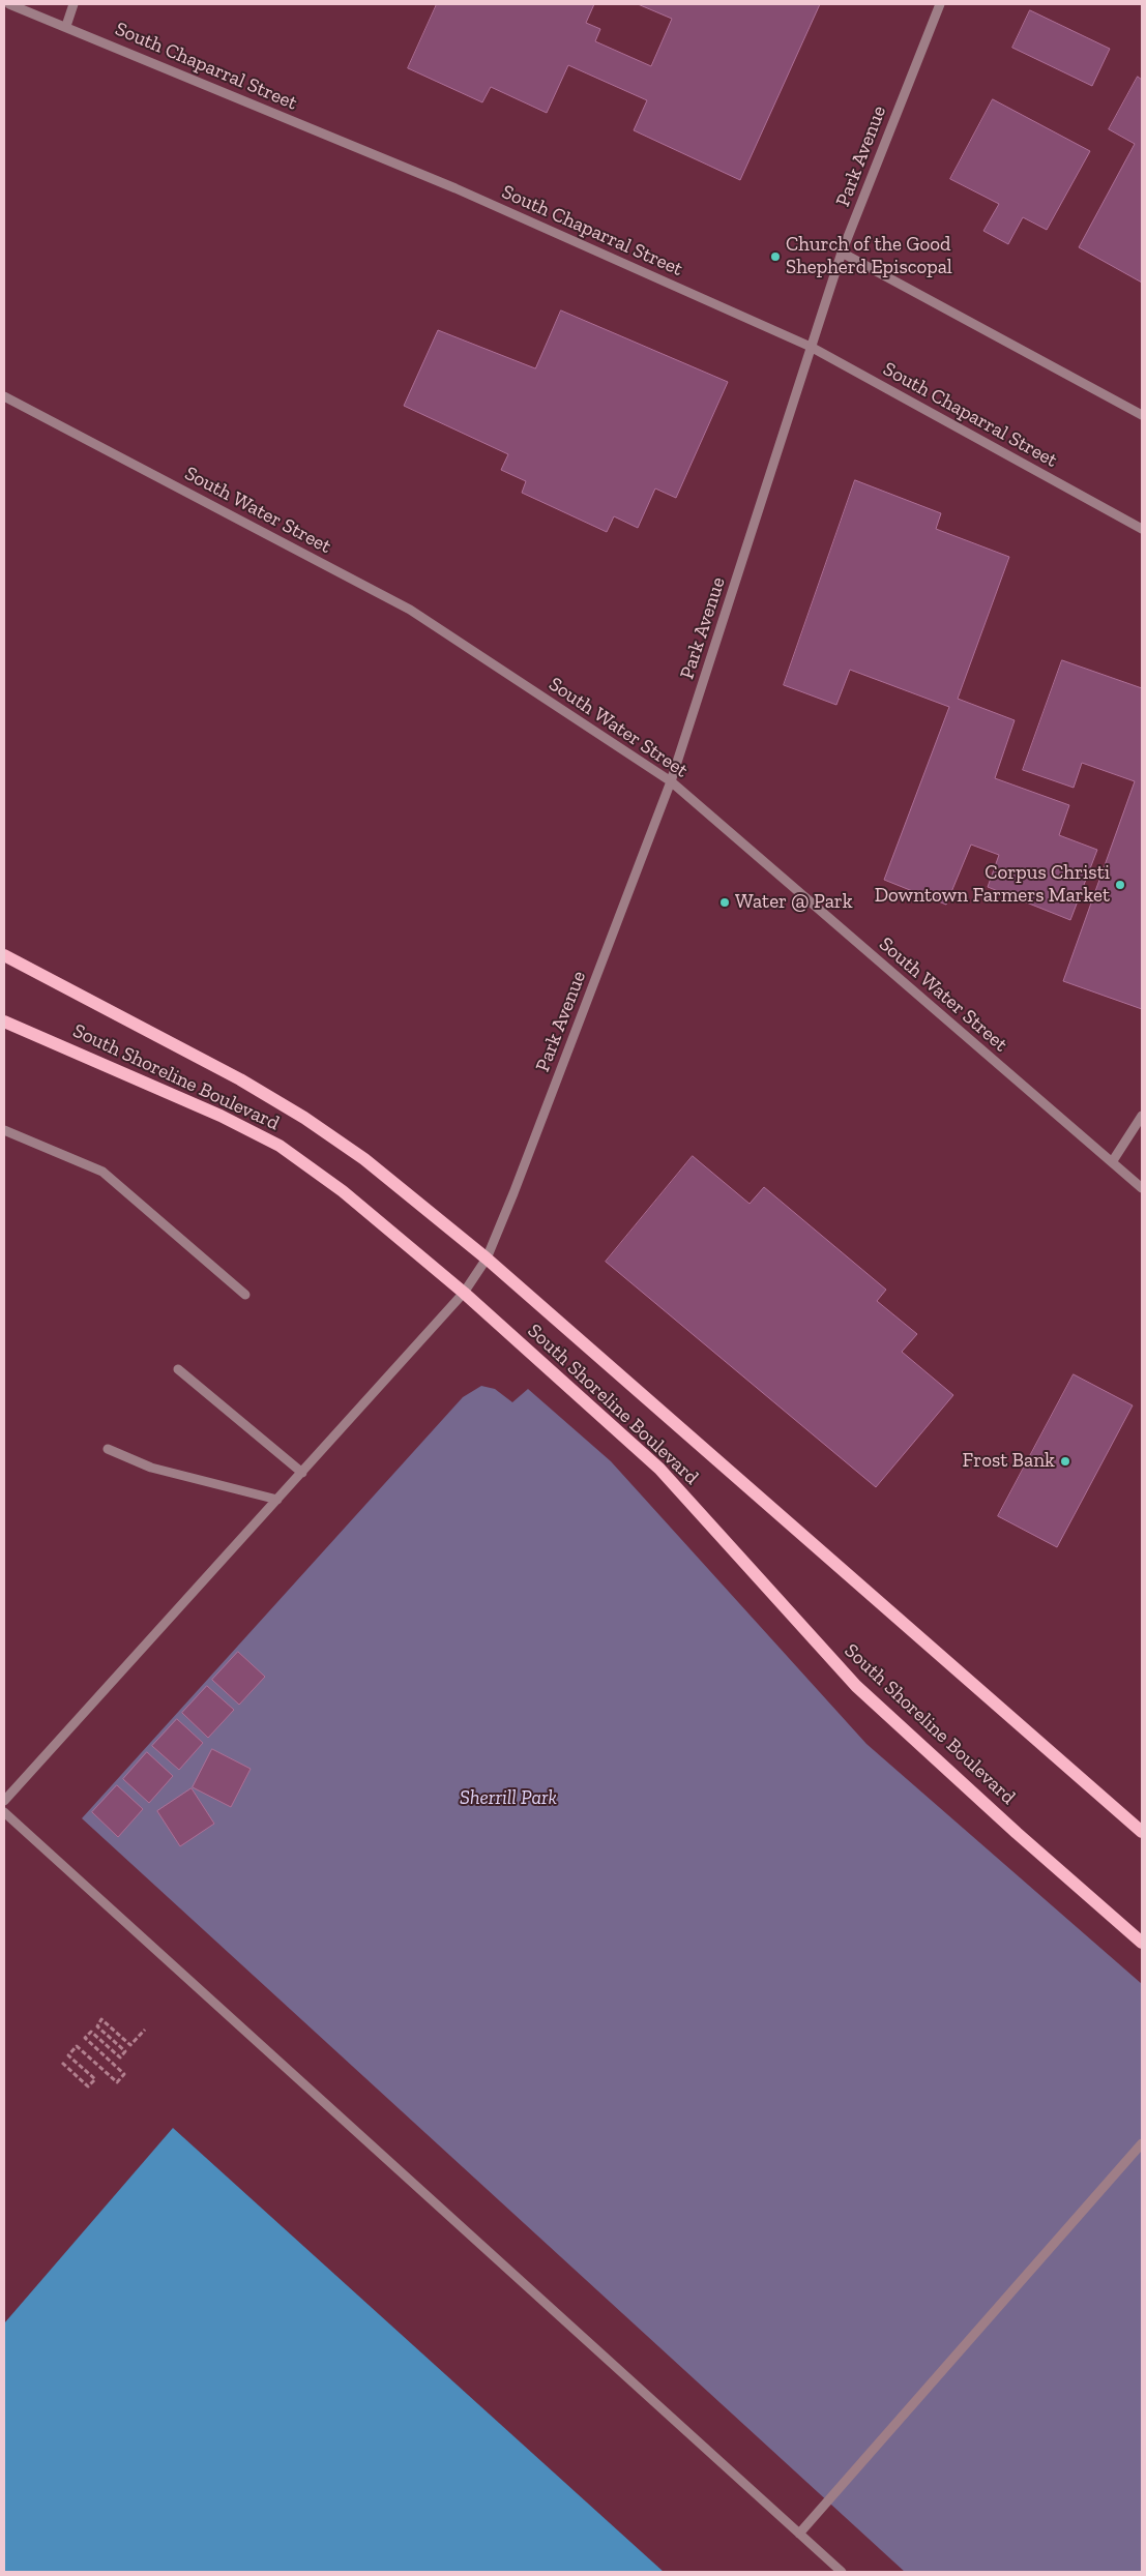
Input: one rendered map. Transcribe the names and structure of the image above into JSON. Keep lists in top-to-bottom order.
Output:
{
  "streets": {
    "main road": ["South Shoreline Boulevard"],
    "street": ["South Chaparral Street", "Park Avenue", "South Water Street"]
  },
  "crossings": [
    ["South Chaparral Street", "Park Avenue"],
    ["Park Avenue", "South Water Street"],
    ["Park Avenue", "South Shoreline Boulevard"]
  ],
  "parks": ["Sherrill Park"],
  "places": [
    "Church of the Good Shepherd Episcopal",
    "Corpus Christi Downtown Farmers Market",
    "Water @ Park",
    "Frost Bank"
  ]
}
